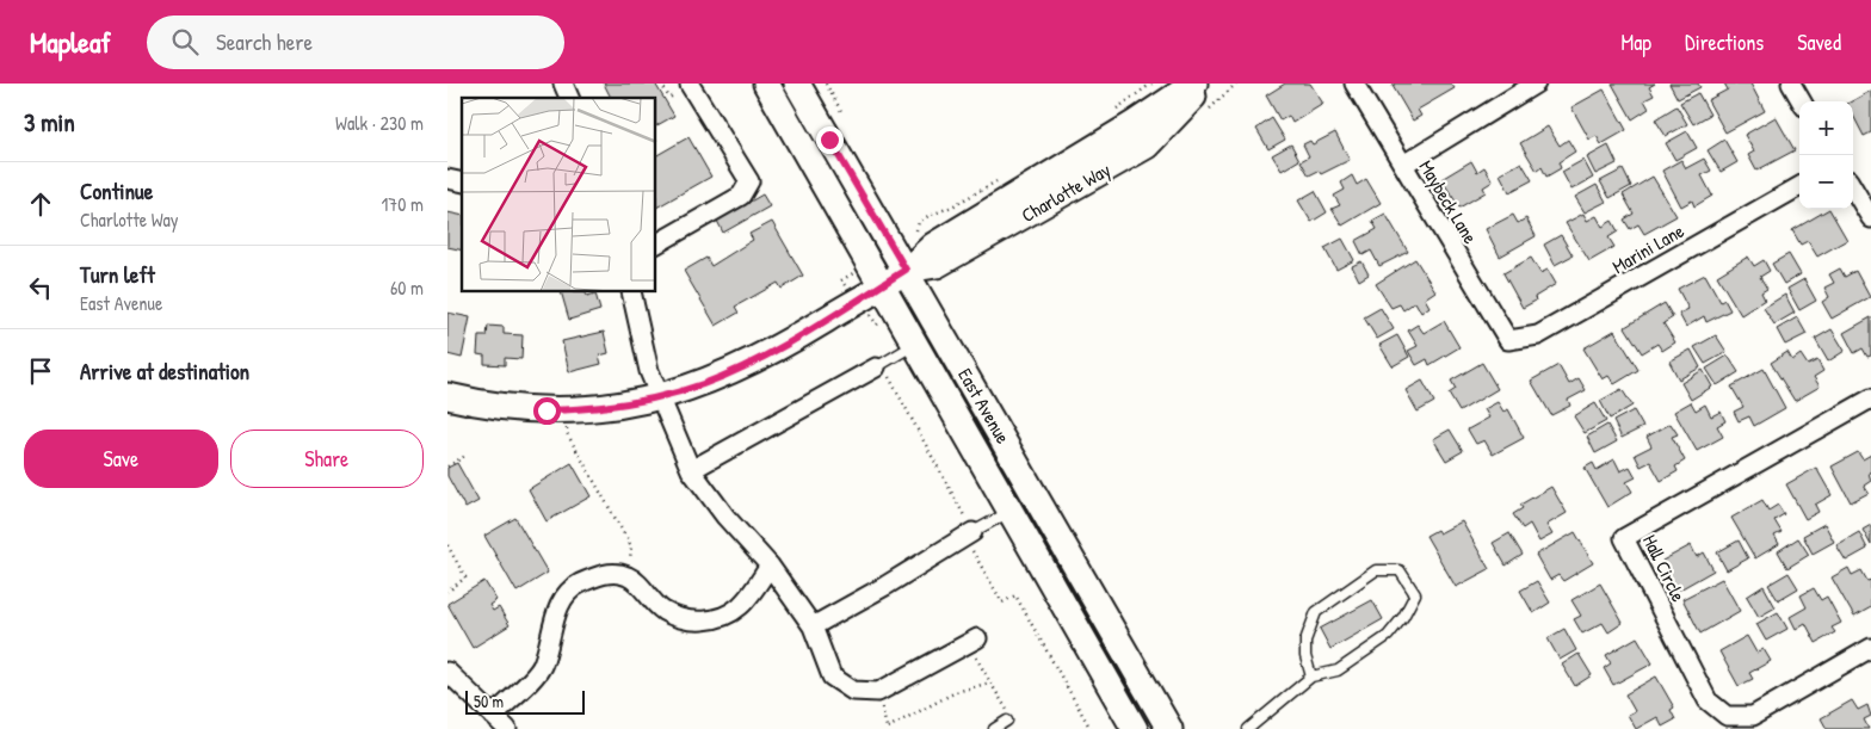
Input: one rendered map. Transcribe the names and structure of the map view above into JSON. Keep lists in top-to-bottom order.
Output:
{
  "streets": {
    "main road": ["Charlotte Way", "East Avenue"],
    "street": ["Maybeck Lane", "Marini Lane", "Hall Circle"]
  },
  "crossings": [
    ["Charlotte Way", "East Avenue"],
    ["Maybeck Lane", "Marini Lane"]
  ],
  "scale_bar": "50 m",
  "page": {
    "header": "Mapleaf",
    "search": "Search here",
    "nav": ["Map", "Directions", "Saved"],
    "heading": ["3 min", "Walk · 230 m"],
    "map_buttons": ["+", "−"],
    "list": [
      ["Continue", "Charlotte Way", "170 m"],
      ["Turn left", "East Avenue", "60 m"],
      "Arrive at destination"
    ],
    "buttons": ["Save", "Share"],
    "scale": "50 m"
  }
}
